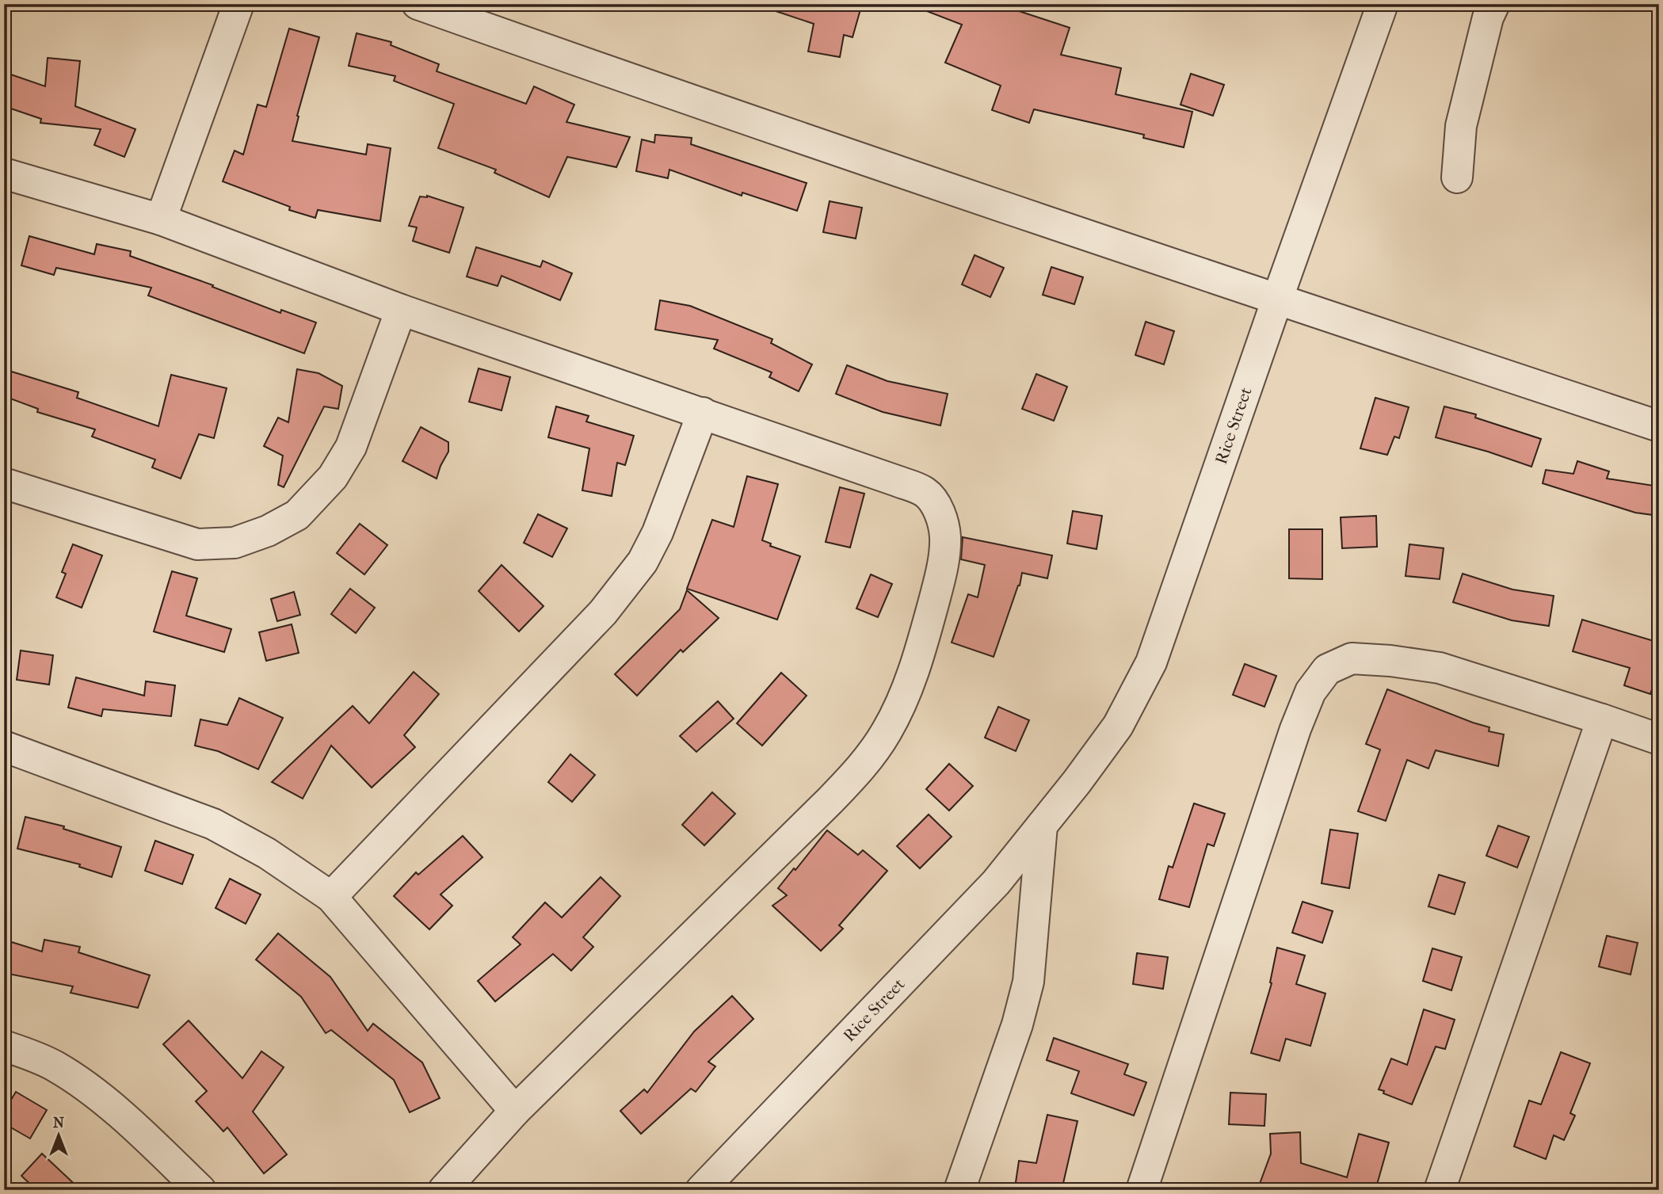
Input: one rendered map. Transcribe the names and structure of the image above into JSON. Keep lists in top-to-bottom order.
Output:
{
  "streets": {
    "street": ["Rice Street"]
  },
  "north": "top"
}
